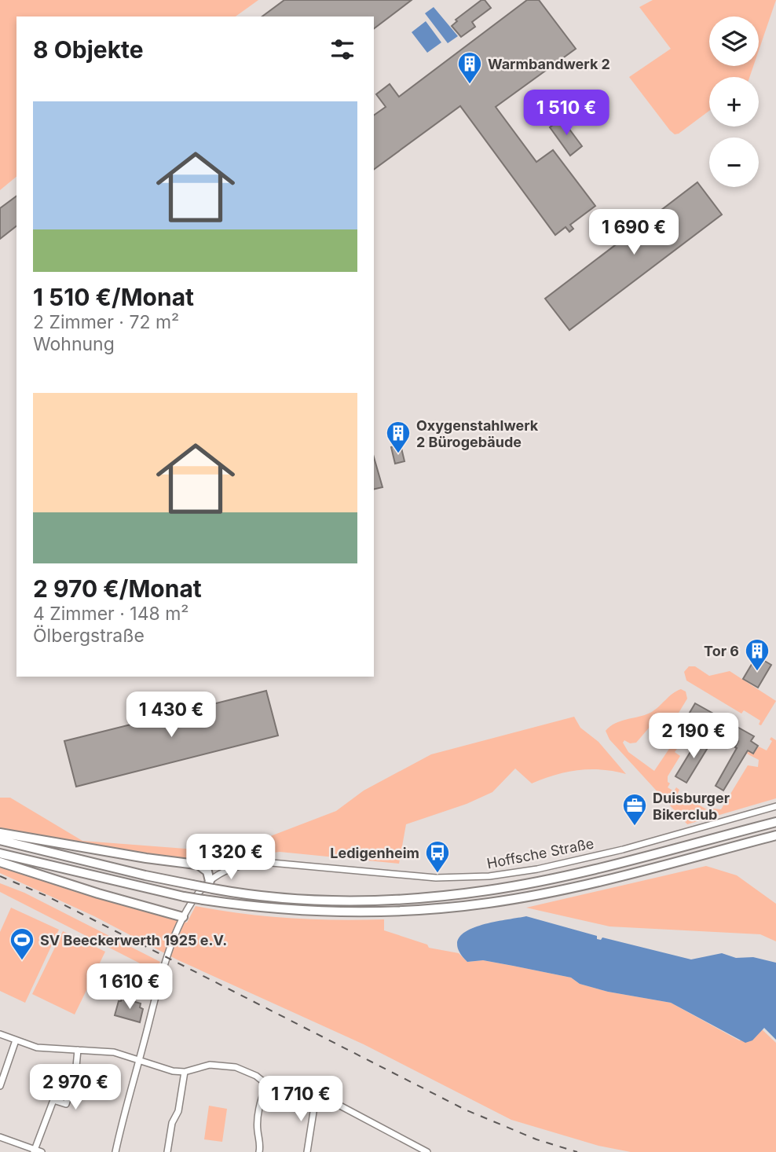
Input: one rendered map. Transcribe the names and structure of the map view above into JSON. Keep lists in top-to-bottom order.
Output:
{
  "streets": {
    "street": ["Hoffsche Straße"]
  },
  "places": {
    "building": ["Warmbandwerk 2", "Oxygenstahlwerk 2 Bürogebäude", "Tor 6"],
    "office": ["Duisburger Bikerclub"],
    "bus stop": ["Ledigenheim"],
    "sports": ["SV Beeckerwerth 1925 e.V."]
  },
  "page": {
    "map_buttons": ["+", "−"],
    "heading": "8 Objekte",
    "list": [
      {
        "name": "1 510 €/Monat",
        "note": "2 Zimmer · 72 m² · Wohnung"
      },
      {
        "name": "2 970 €/Monat",
        "note": "4 Zimmer · 148 m² · Ölbergstraße"
      }
    ],
    "price": [
      "1 510 €",
      "1 690 €",
      "1 430 €",
      "2 190 €",
      "1 320 €",
      "1 610 €",
      "2 970 €",
      "1 710 €"
    ]
  }
}
